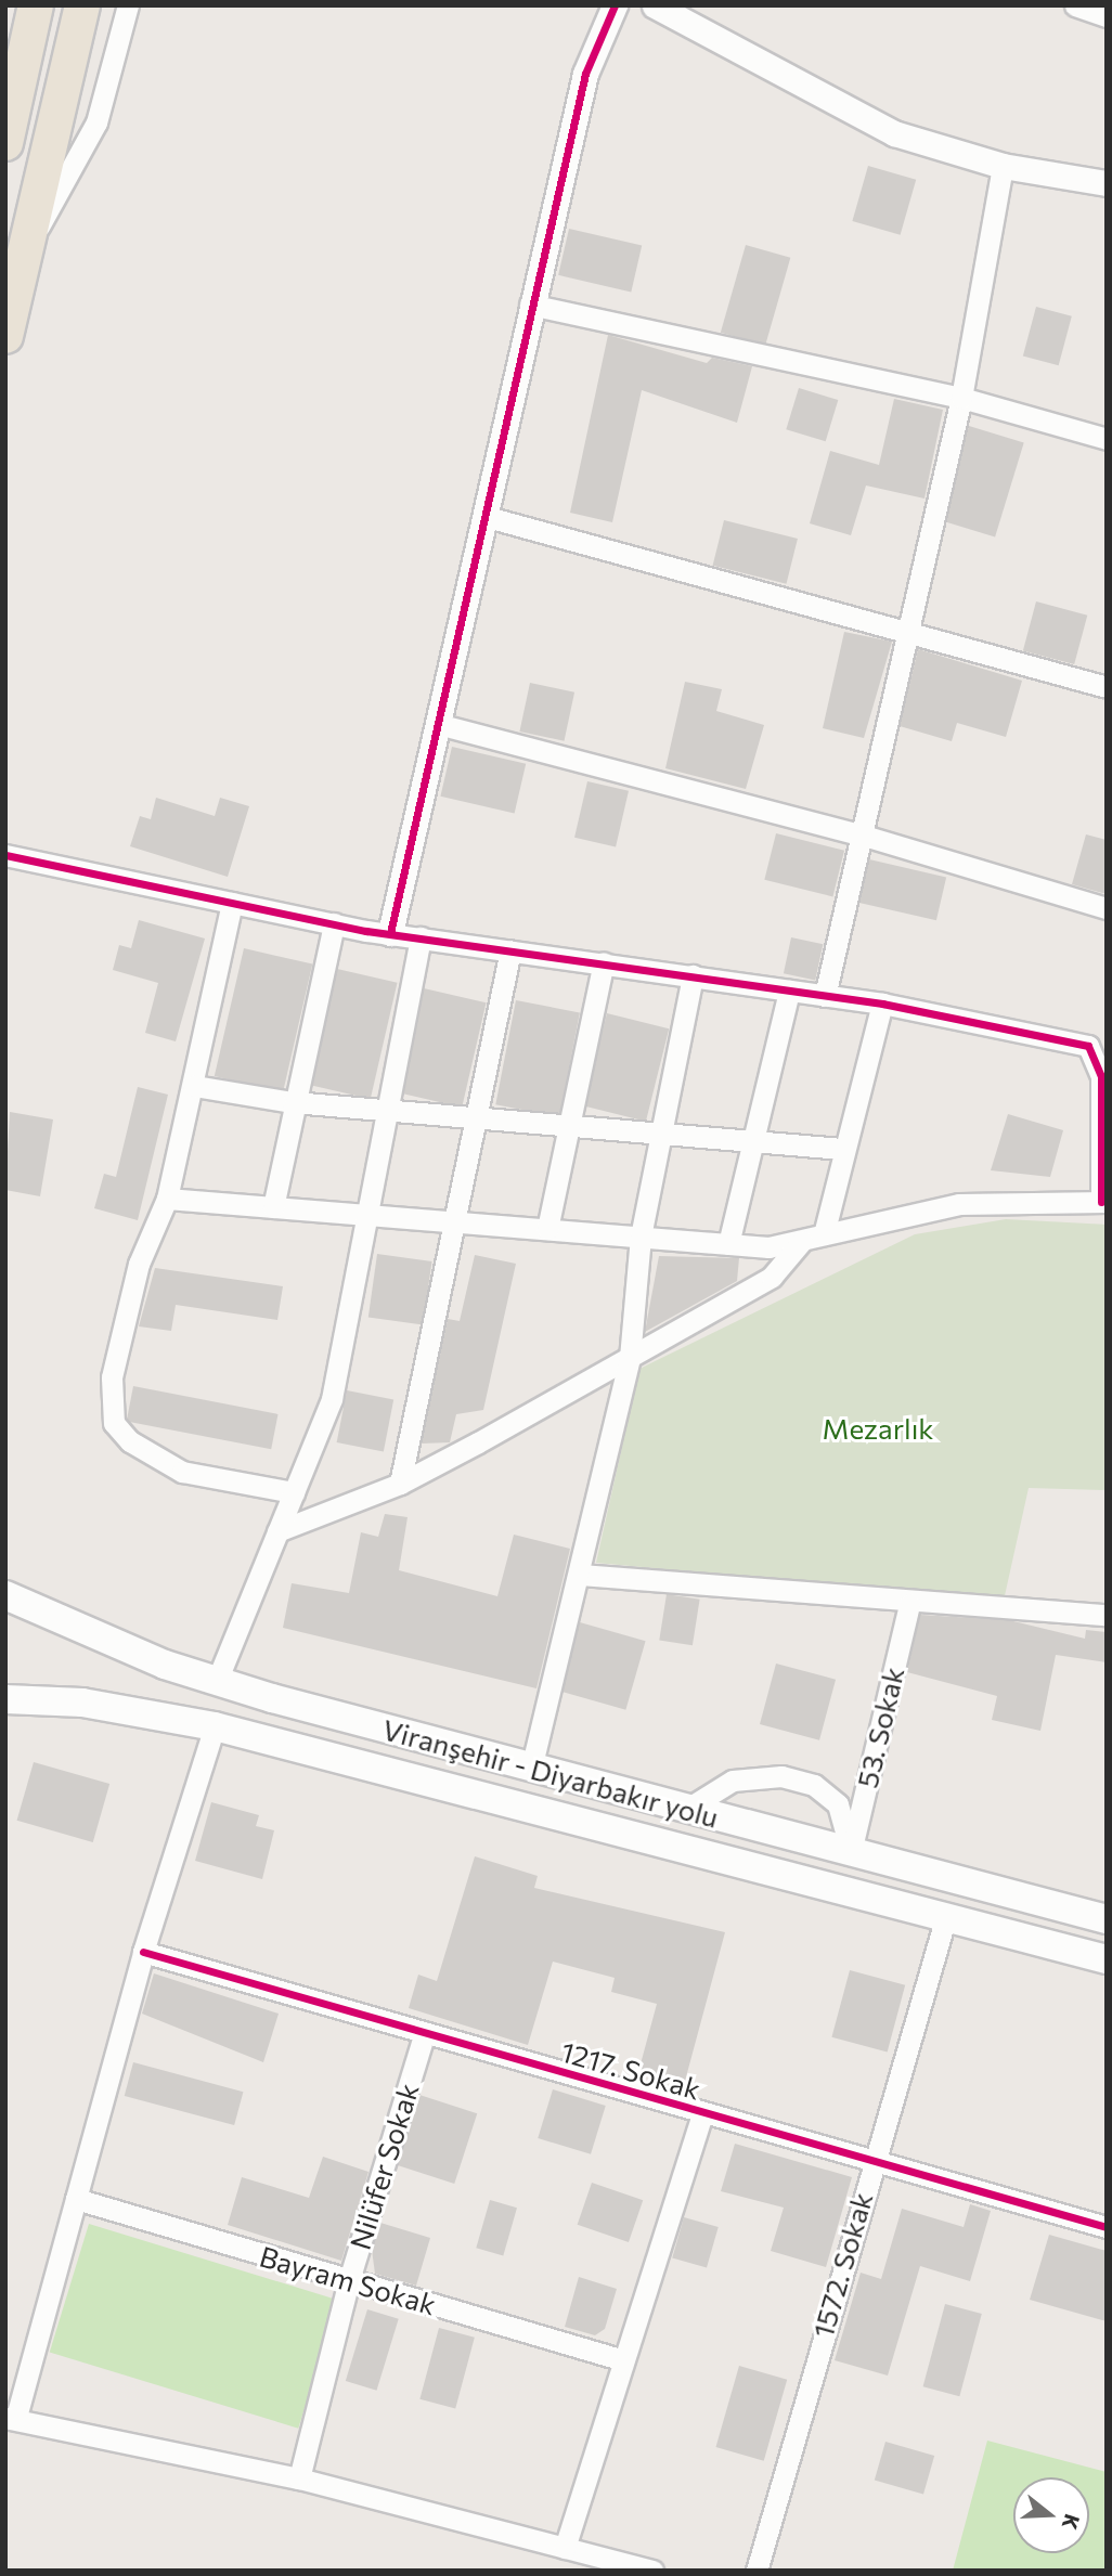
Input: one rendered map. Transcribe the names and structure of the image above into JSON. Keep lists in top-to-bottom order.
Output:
{
  "streets": {
    "main road": ["Viranşehir - Diyarbakır yolu"],
    "street": [
      "53. Sokak",
      "1217. Sokak",
      "Nilüfer Sokak",
      "1572. Sokak",
      "Bayram Sokak"
    ]
  },
  "crossings": [
    ["53. Sokak", "Viranşehir - Diyarbakır yolu"],
    ["Viranşehir - Diyarbakır yolu", "1572. Sokak"],
    ["1217. Sokak", "Nilüfer Sokak"],
    ["1217. Sokak", "1572. Sokak"],
    ["Nilüfer Sokak", "Bayram Sokak"]
  ],
  "parks": ["Mezarlık"],
  "north": "right"
}
